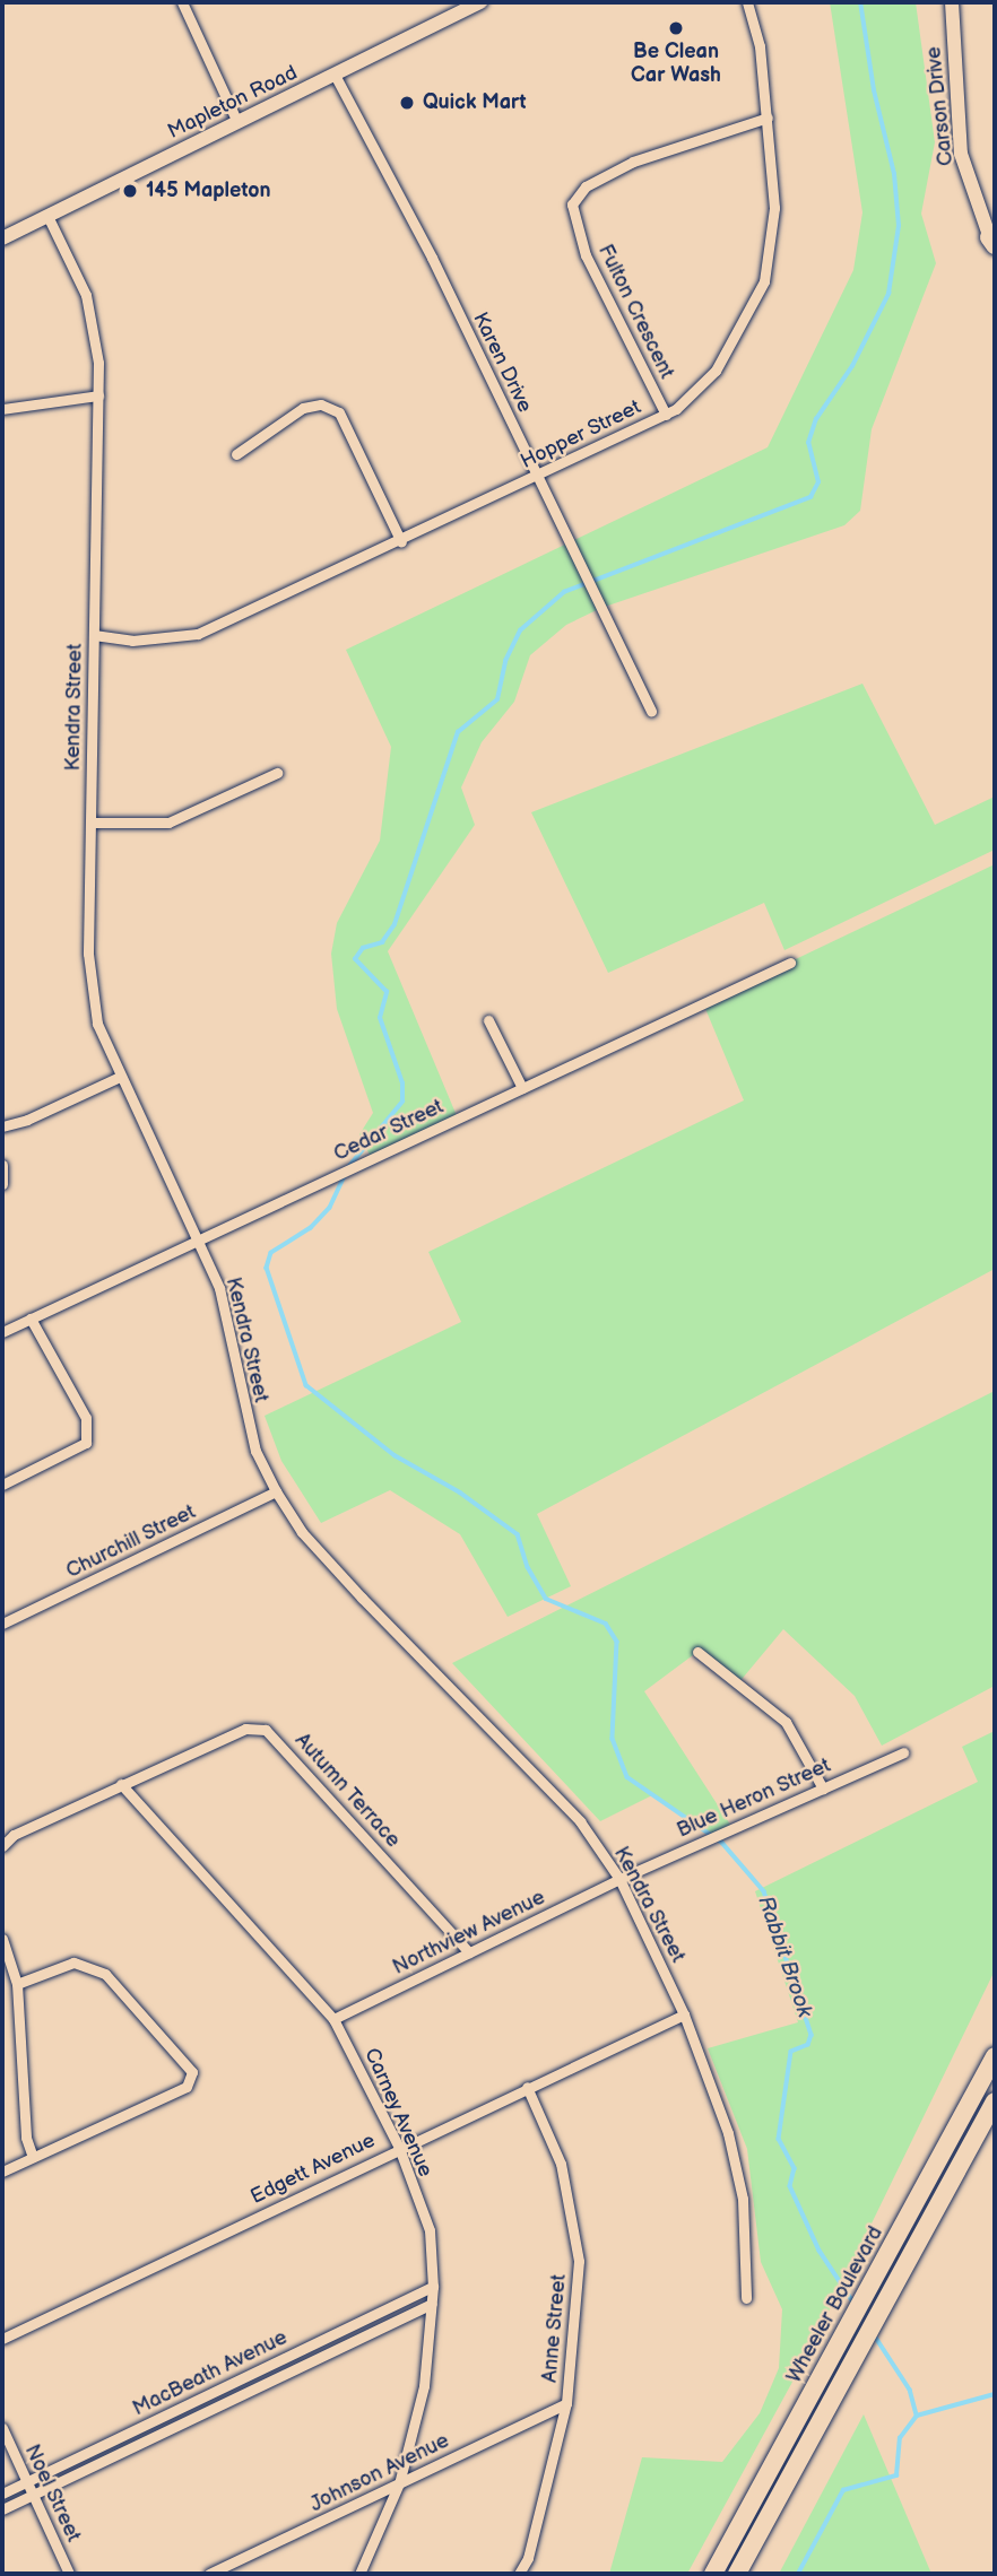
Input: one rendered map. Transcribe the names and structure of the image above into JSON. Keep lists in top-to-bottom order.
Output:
{
  "streets": {
    "highway": ["Wheeler Boulevard"],
    "main road": ["Mapleton Road", "Carson Drive"],
    "street": [
      "Fulton Crescent",
      "Karen Drive",
      "Hopper Street",
      "Kendra Street",
      "Cedar Street",
      "Churchill Street",
      "Autumn Terrace",
      "Blue Heron Street",
      "Northview Avenue",
      "Carney Avenue",
      "Edgett Avenue",
      "Anne Street",
      "MacBeath Avenue",
      "Johnson Avenue",
      "Noel Street"
    ]
  },
  "crossings": [
    ["Mapleton Road", "Karen Drive"],
    ["Mapleton Road", "Kendra Street"],
    ["Fulton Crescent", "Hopper Street"],
    ["Karen Drive", "Hopper Street"],
    ["Hopper Street", "Kendra Street"],
    ["Kendra Street", "Cedar Street"],
    ["Kendra Street", "Churchill Street"],
    ["Kendra Street", "Blue Heron Street"],
    ["Kendra Street", "Northview Avenue"],
    ["Kendra Street", "Edgett Avenue"],
    ["Autumn Terrace", "Northview Avenue"],
    ["Autumn Terrace", "Carney Avenue"],
    ["Blue Heron Street", "Northview Avenue"],
    ["Northview Avenue", "Carney Avenue"],
    ["Carney Avenue", "Edgett Avenue"],
    ["Carney Avenue", "MacBeath Avenue"],
    ["Carney Avenue", "Johnson Avenue"],
    ["Edgett Avenue", "Anne Street"],
    ["Anne Street", "Johnson Avenue"],
    ["MacBeath Avenue", "Noel Street"]
  ],
  "water": ["Rabbit Brook"],
  "places": ["Be Clean Car Wash", "Quick Mart", "145 Mapleton"]
}
